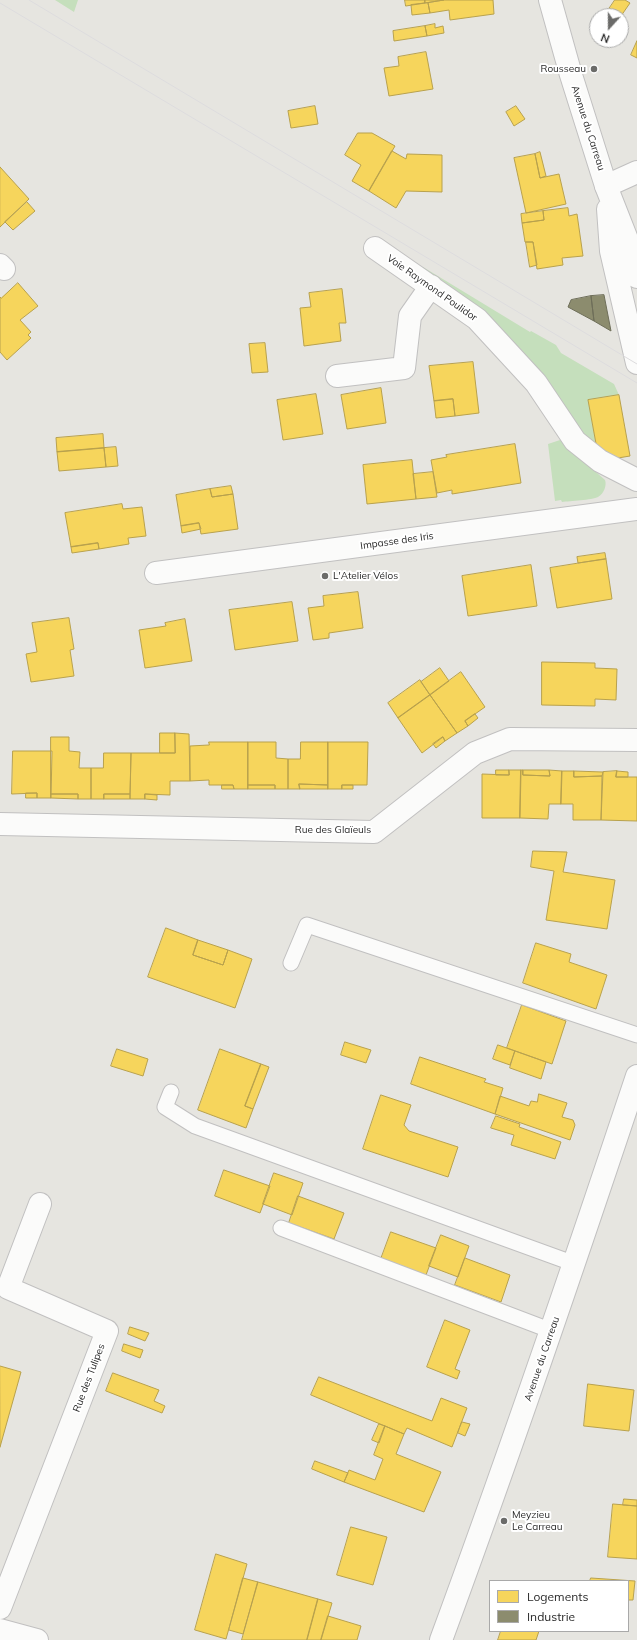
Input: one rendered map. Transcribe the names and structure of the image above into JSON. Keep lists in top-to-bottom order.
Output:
{
  "streets": {
    "street": [
      "Avenue du Carreau",
      "Voie Raymond Poulidor",
      "Impasse des Iris",
      "Rue des Glaïeuls",
      "Rue des Tulipes"
    ]
  },
  "places": ["Rousseau", "L'Atelier Vélos", "Meyzieu Le Carreau"],
  "legend": ["Logements", "Industrie"],
  "north": "bottom"
}
